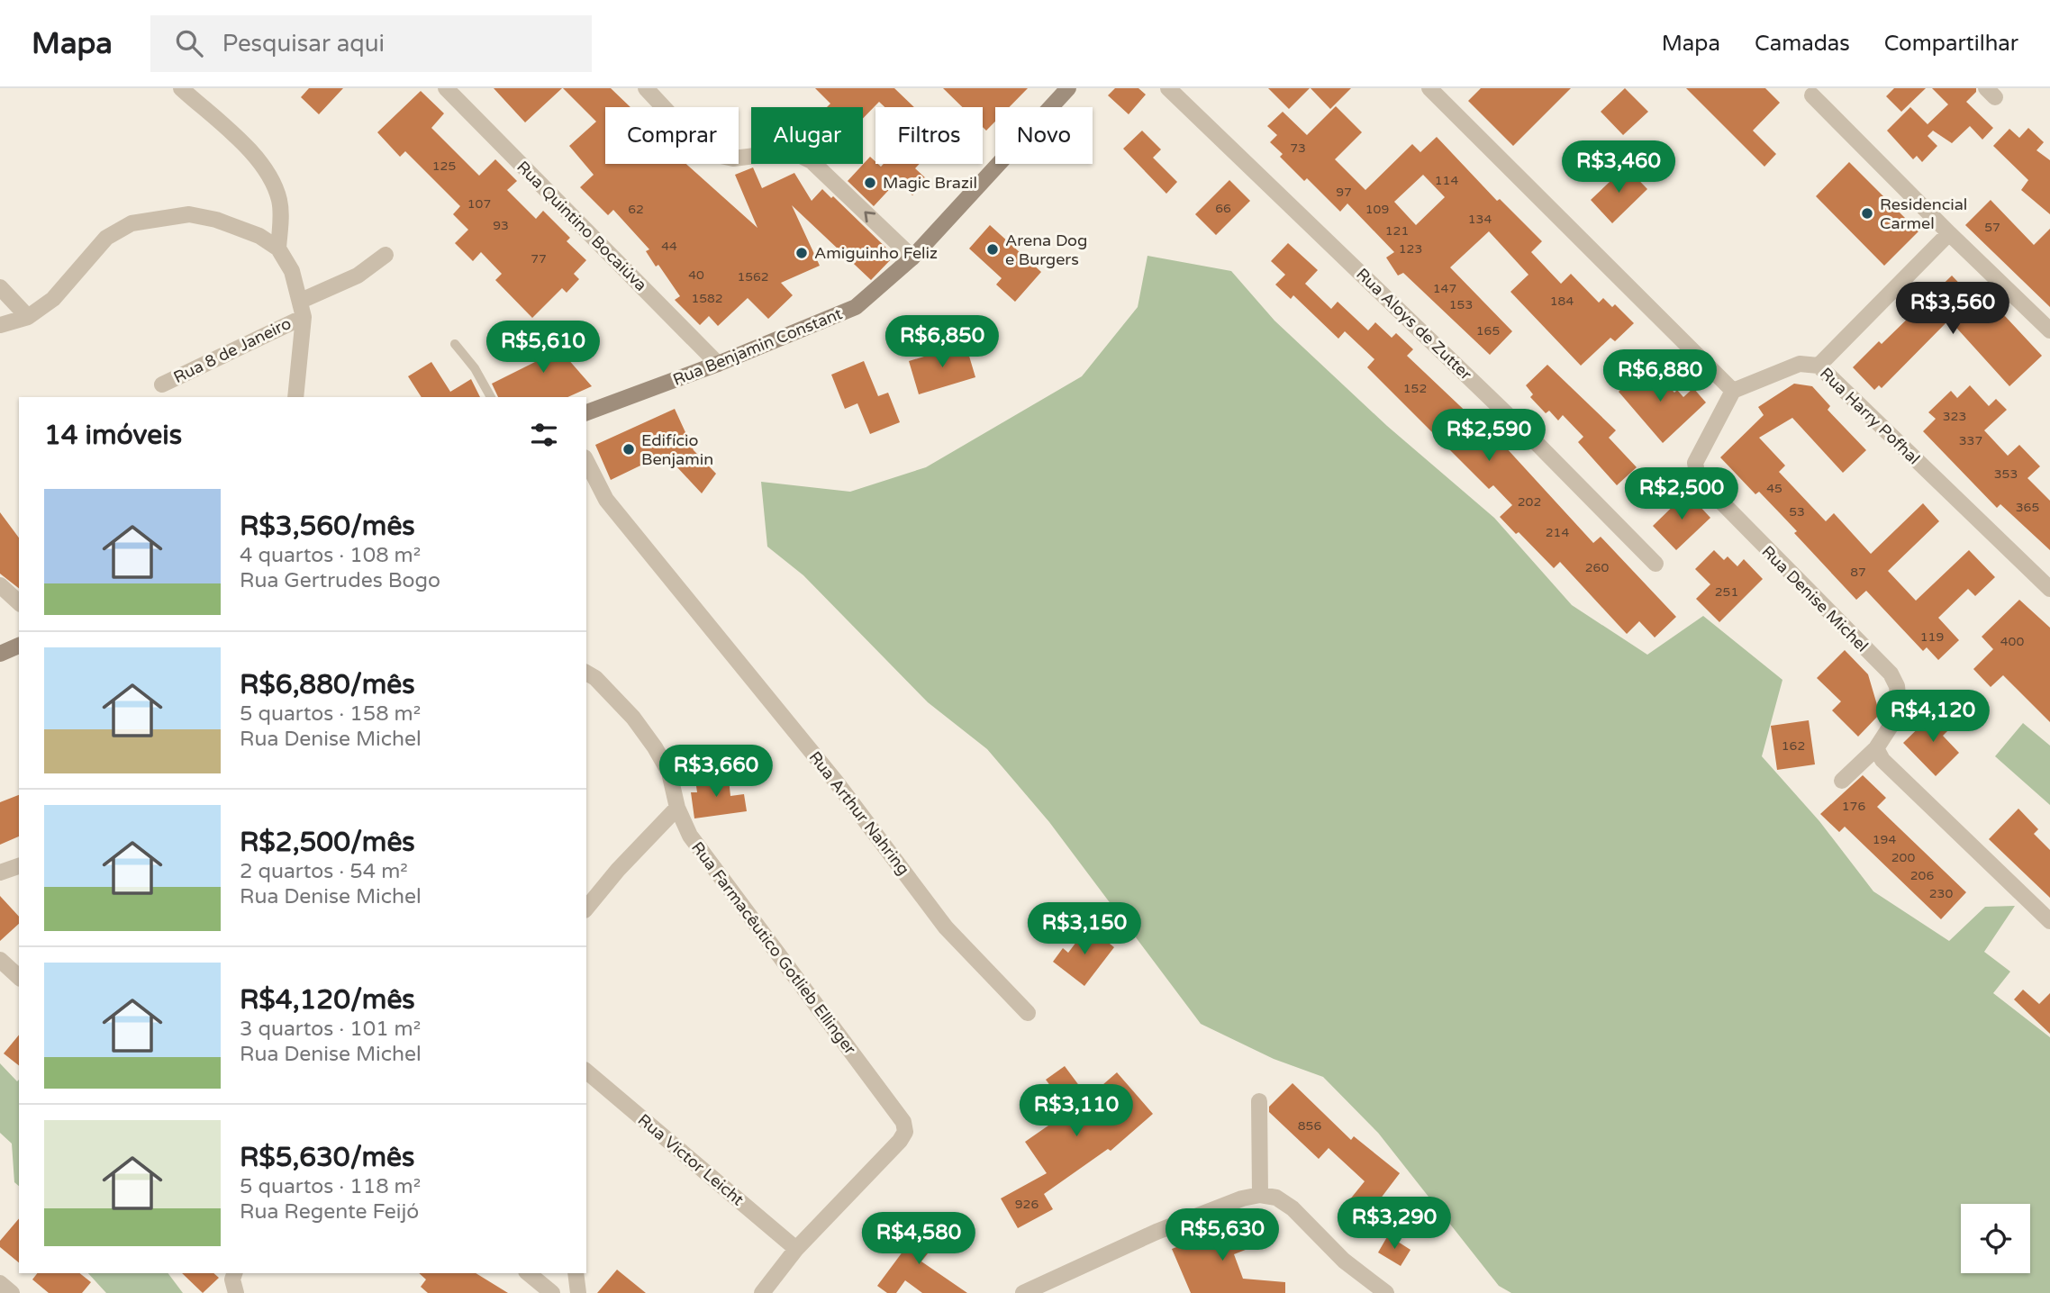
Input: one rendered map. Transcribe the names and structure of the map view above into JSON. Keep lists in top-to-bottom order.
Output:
{
  "streets": {
    "main road": ["Rua Benjamin Constant"],
    "street": [
      "Rua Quintino Bocaiúva",
      "Rua Aloys de Zutter",
      "Rua 8 de Janeiro",
      "Rua Harry Pofhal",
      "Rua Denise Michel",
      "Rua Arthur Nahring",
      "Rua Farmacêutico Gotlieb Ellinger",
      "Rua Victor Leicht"
    ]
  },
  "crossings": [
    ["Rua Quintino Bocaiúva", "Rua Benjamin Constant"],
    ["Rua Harry Pofhal", "Rua Denise Michel"],
    ["Rua Farmacêutico Gotlieb Ellinger", "Rua Victor Leicht"]
  ],
  "places": [
    "Magic Brazil",
    "Residencial Carmel",
    "Arena Dog e Burgers",
    "Amiguinho Feliz",
    "Edifício Benjamin"
  ],
  "house_numbers": [
    "73",
    "125",
    "114",
    "97",
    "107",
    "66",
    "62",
    "109",
    "134",
    "93",
    "57",
    "121",
    "44",
    "123",
    "77",
    "40",
    "1562",
    "147",
    "1582",
    "184",
    "153",
    "165",
    "152",
    "323",
    "337",
    "353",
    "45",
    "202",
    "365",
    "53",
    "214",
    "260",
    "87",
    "251",
    "119",
    "400",
    "162",
    "176",
    "194",
    "200",
    "206",
    "230",
    "856",
    "926"
  ],
  "page": {
    "header": "Mapa",
    "search": "Pesquisar aqui",
    "nav": ["Mapa", "Camadas", "Compartilhar"],
    "chip": [
      "Comprar",
      "Alugar",
      "Filtros",
      "Novo"
    ],
    "price": [
      "R$3,460",
      "R$3,560",
      "R$6,850",
      "R$5,610",
      "R$6,880",
      "R$2,590",
      "R$2,500",
      "R$4,120",
      "R$3,660",
      "R$3,150",
      "R$3,110",
      "R$3,290",
      "R$5,630",
      "R$4,580"
    ],
    "heading": "14 imóveis",
    "list": [
      {
        "name": "R$3,560/mês",
        "note": "4 quartos · 108 m² · Rua Gertrudes Bogo"
      },
      {
        "name": "R$6,880/mês",
        "note": "5 quartos · 158 m² · Rua Denise Michel"
      },
      {
        "name": "R$2,500/mês",
        "note": "2 quartos · 54 m² · Rua Denise Michel"
      },
      {
        "name": "R$4,120/mês",
        "note": "3 quartos · 101 m² · Rua Denise Michel"
      },
      {
        "name": "R$5,630/mês",
        "note": "5 quartos · 118 m² · Rua Regente Feijó"
      }
    ]
  }
}
